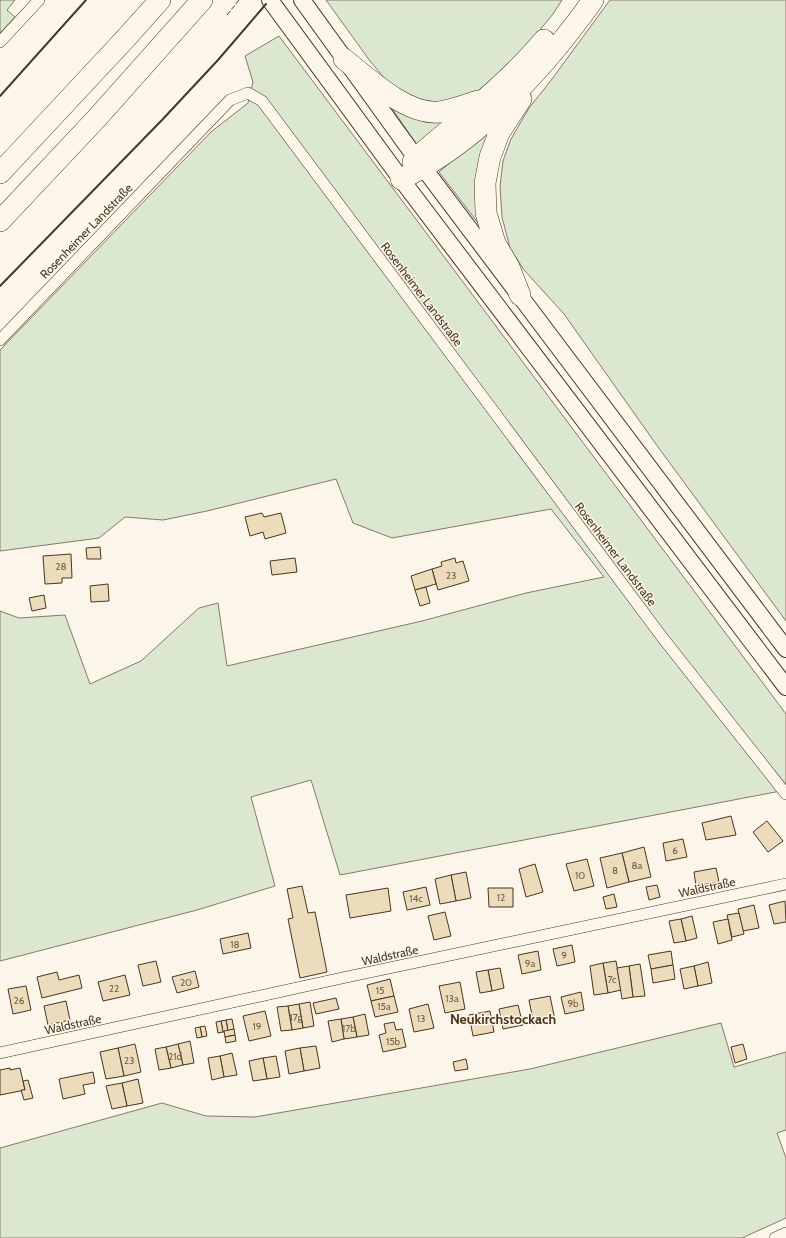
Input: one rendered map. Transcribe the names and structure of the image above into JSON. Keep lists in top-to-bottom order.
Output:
{
  "streets": {
    "street": ["Rosenheimer Landstraße", "Waldstraße"]
  },
  "districts": ["Neukirchstockach"],
  "house_numbers": [
    "28",
    "23",
    "6",
    "8a",
    "8",
    "10",
    "12",
    "14c",
    "18",
    "9",
    "9a",
    "7c",
    "20",
    "22",
    "15",
    "13a",
    "26",
    "9b",
    "15a",
    "17g",
    "13",
    "19",
    "17b",
    "15b",
    "21d",
    "23"
  ]
}
